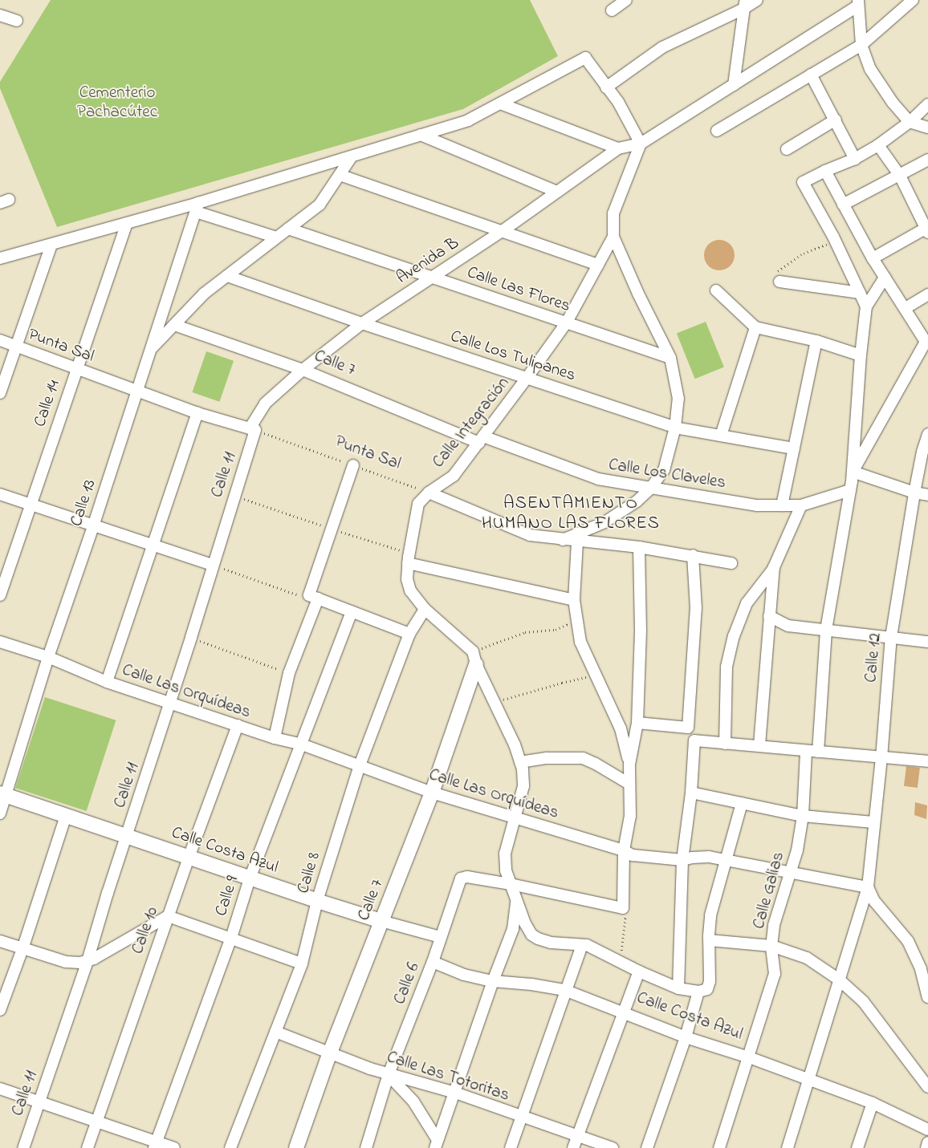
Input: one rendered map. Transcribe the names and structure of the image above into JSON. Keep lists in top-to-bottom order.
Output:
{
  "streets": {
    "street": [
      "Avenida B",
      "Calle Las Flores",
      "Punta Sal",
      "Calle Los Tulipanes",
      "Calle 7",
      "Calle 14",
      "Calle Integración",
      "Calle Los Claveles",
      "Calle 11",
      "Calle 13",
      "Calle 12",
      "Calle Las Orquídeas",
      "Calle Costa Azul",
      "Calle 8",
      "Calle Galias",
      "Calle 9",
      "Calle 10",
      "Calle 6",
      "Calle Las Totoritas"
    ]
  },
  "crossings": [
    ["Avenida B", "Calle Las Flores"],
    ["Avenida B", "Punta Sal"],
    ["Avenida B", "Calle Los Tulipanes"],
    ["Avenida B", "Calle 7"],
    ["Avenida B", "Calle Integración"],
    ["Avenida B", "Calle 11"],
    ["Calle Las Flores", "Calle Integración"],
    ["Punta Sal", "Calle 14"],
    ["Punta Sal", "Calle Integración"],
    ["Punta Sal", "Calle 11"],
    ["Punta Sal", "Calle 13"],
    ["Calle Los Tulipanes", "Calle Integración"],
    ["Calle 7", "Calle Integración"],
    ["Calle 7", "Calle Los Claveles"],
    ["Calle 7", "Calle Las Orquídeas"],
    ["Calle 7", "Calle Costa Azul"],
    ["Calle 7", "Calle Las Totoritas"],
    ["Calle Integración", "Calle Los Claveles"],
    ["Calle Integración", "Calle Las Orquídeas"],
    ["Calle Integración", "Calle 8"],
    ["Calle Integración", "Calle 6"],
    ["Calle 11", "Calle Las Orquídeas"],
    ["Calle 11", "Calle Costa Azul"],
    ["Calle 13", "Calle Las Orquídeas"],
    ["Calle 13", "Calle Costa Azul"],
    ["Calle 12", "Calle Las Orquídeas"],
    ["Calle 12", "Calle Costa Azul"],
    ["Calle Las Orquídeas", "Calle 8"],
    ["Calle Las Orquídeas", "Calle Galias"],
    ["Calle Las Orquídeas", "Calle 9"],
    ["Calle Las Orquídeas", "Calle 10"],
    ["Calle Costa Azul", "Calle 8"],
    ["Calle Costa Azul", "Calle Galias"],
    ["Calle Costa Azul", "Calle 9"],
    ["Calle Costa Azul", "Calle 10"],
    ["Calle Costa Azul", "Calle 6"],
    ["Calle 8", "Calle Las Totoritas"],
    ["Calle 6", "Calle Las Totoritas"]
  ],
  "districts": ["ASENTAMIENTO HUMANO LAS FLORES"],
  "parks": ["Cementerio Pachacútec"]
}
